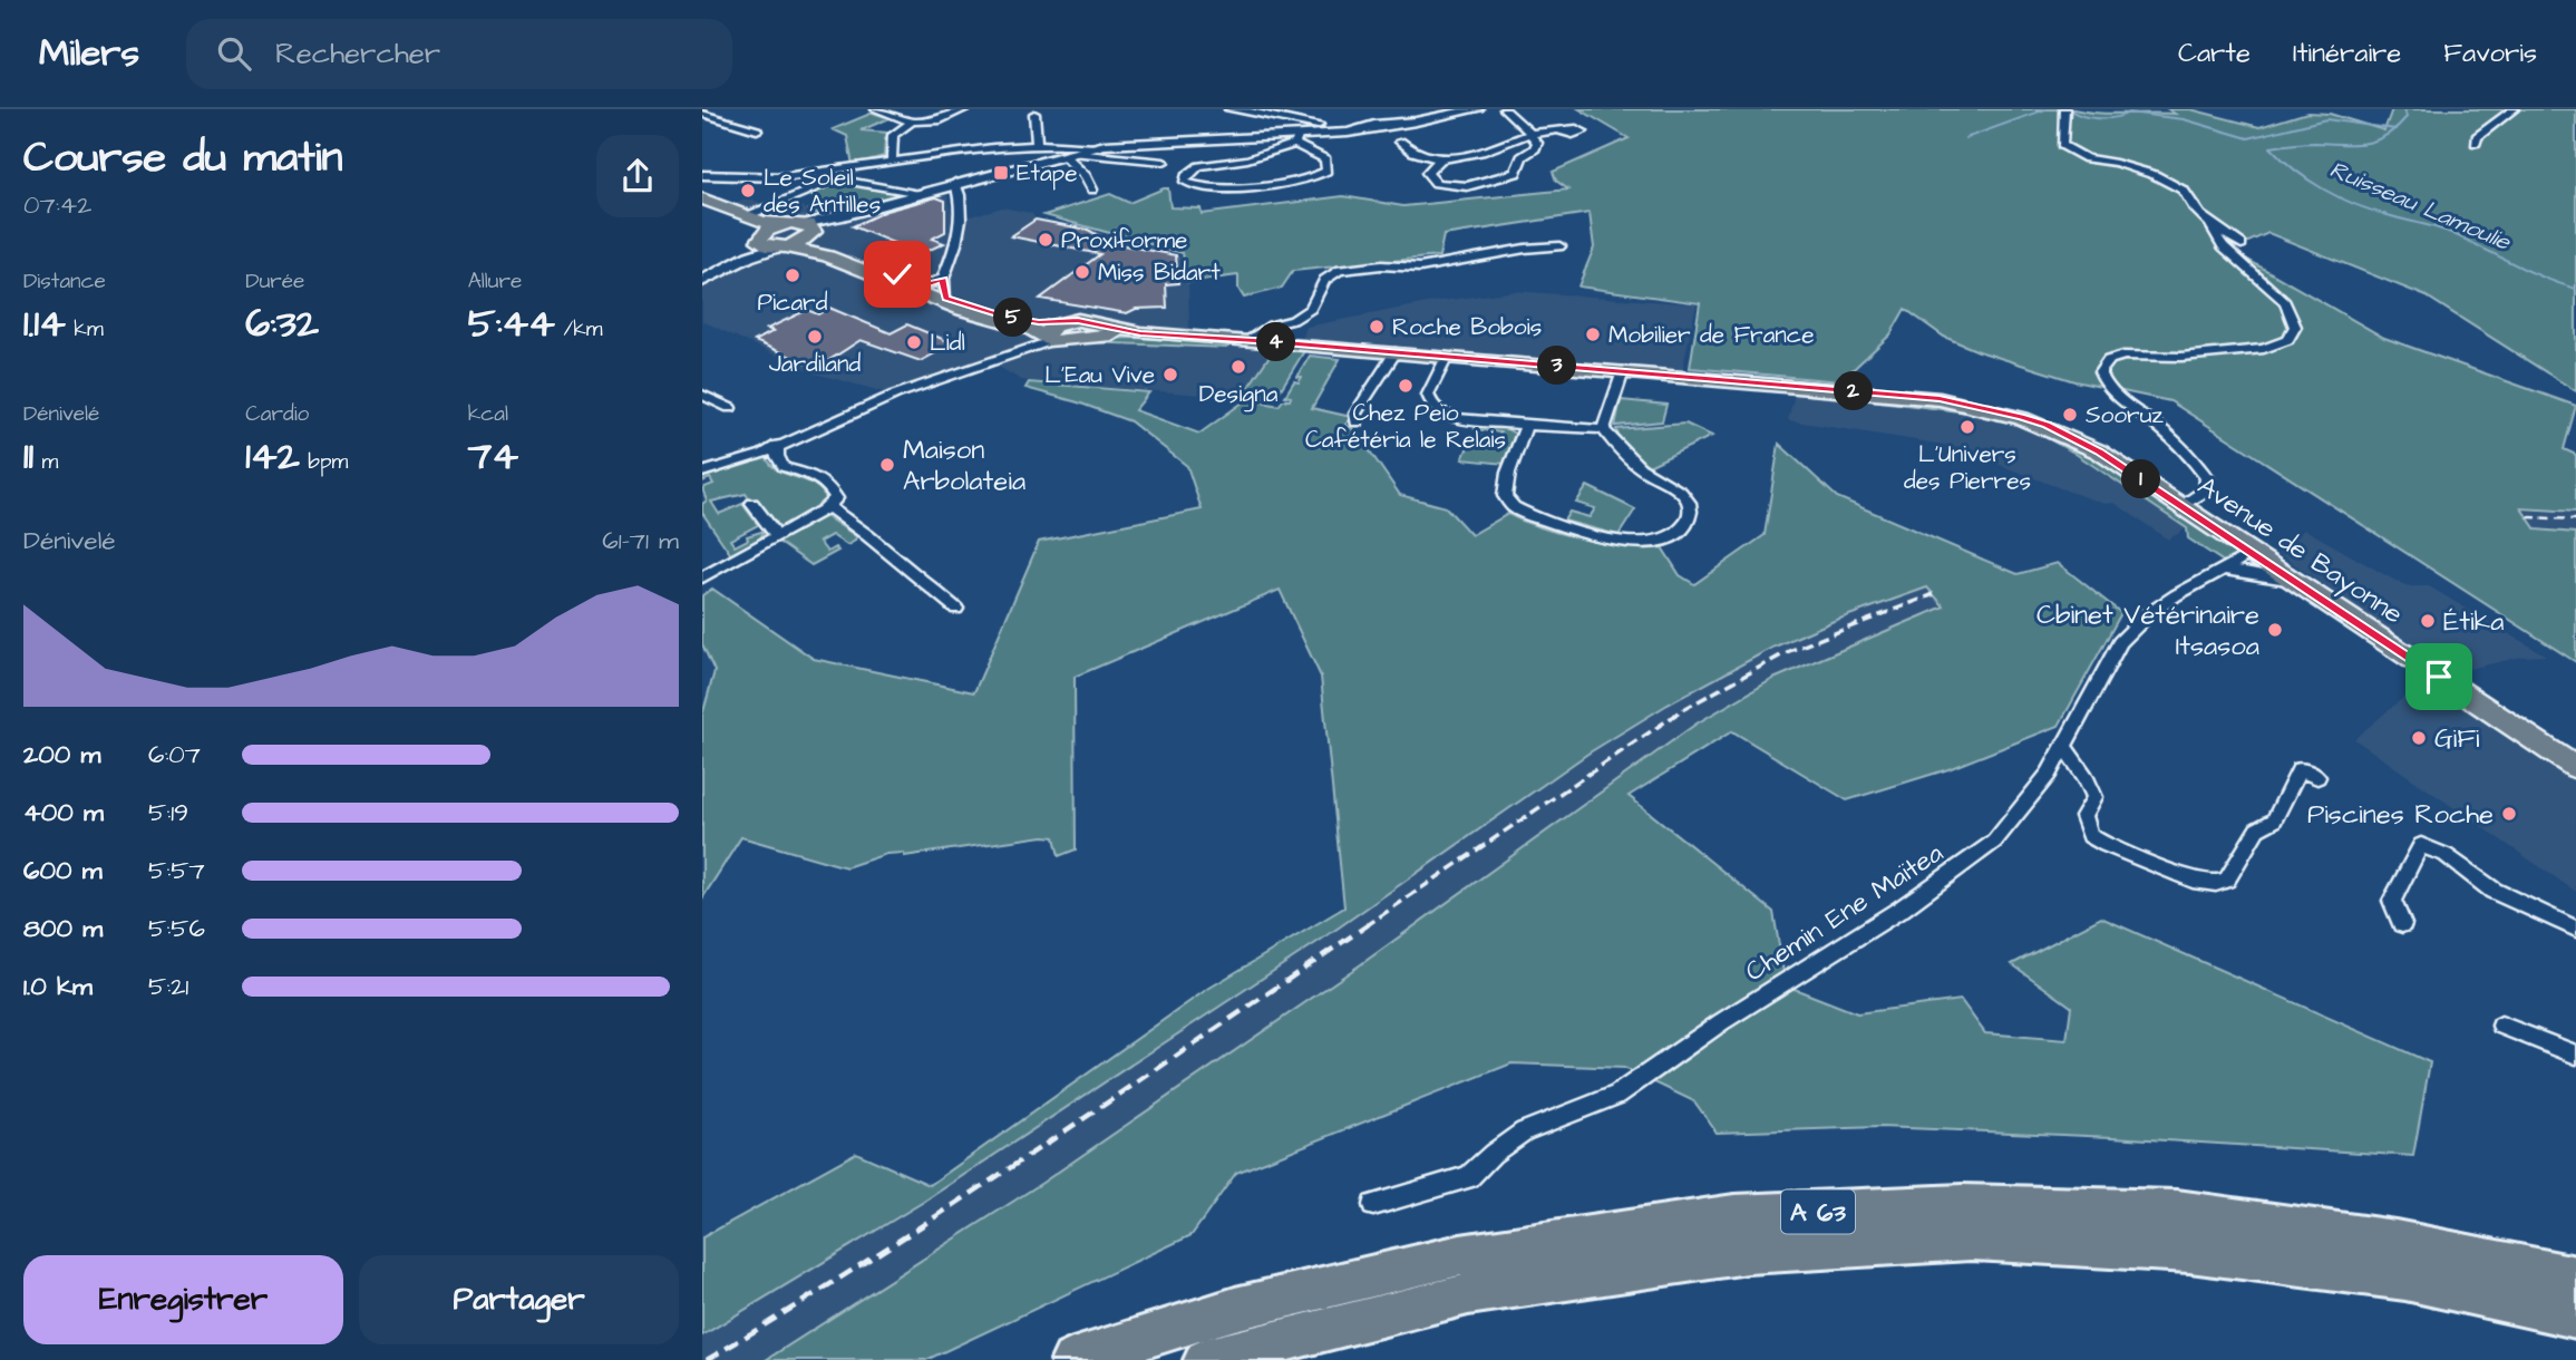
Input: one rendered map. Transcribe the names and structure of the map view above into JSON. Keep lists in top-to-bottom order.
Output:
{
  "streets": {
    "highway": ["A 63"],
    "main road": ["Avenue de Bayonne"],
    "street": ["Chemin Ene Maïtea"]
  },
  "crossings": [
    ["Avenue de Bayonne", "Chemin Ene Maïtea"]
  ],
  "water": ["Ruisseau Lamoulie"],
  "places": {
    "transit": ["Etape"],
    "other": [
      "Le Soleil des Antilles",
      "Proxiforme",
      "Miss Bidart",
      "Picard",
      "Roche Bobois",
      "Mobilier de France",
      "Jardiland",
      "Lidl",
      "Designa",
      "L'Eau Vive",
      "Chez Peïo Cafétéria le Relais",
      "Sooruz",
      "L'Univers des Pierres",
      "Maison Arbolateia",
      "Étika",
      "Cbinet Vétérinaire Itsasoa",
      "GiFi",
      "Piscines Roche"
    ]
  },
  "page": {
    "header": "Milers",
    "search": "Rechercher",
    "nav": ["Carte", "Itinéraire", "Favoris"],
    "heading": ["Course du matin", "07:42"],
    "stats": [
      ["Distance", "1.14 km"],
      ["Durée", "6:32"],
      ["Allure", "5:44 /km"],
      ["Dénivelé", "11 m"],
      ["Cardio", "142 bpm"],
      ["kcal", "74"]
    ],
    "pins": [
      "5",
      "4",
      "3",
      "2",
      "1"
    ],
    "chart": ["Dénivelé", "61–71 m"],
    "list": [
      {
        "name": "200 m",
        "note": "6:07"
      },
      {
        "name": "400 m",
        "note": "5:19"
      },
      {
        "name": "600 m",
        "note": "5:57"
      },
      {
        "name": "800 m",
        "note": "5:56"
      },
      {
        "name": "1.0 km",
        "note": "5:21"
      }
    ],
    "buttons": ["Enregistrer", "Partager"]
  }
}
